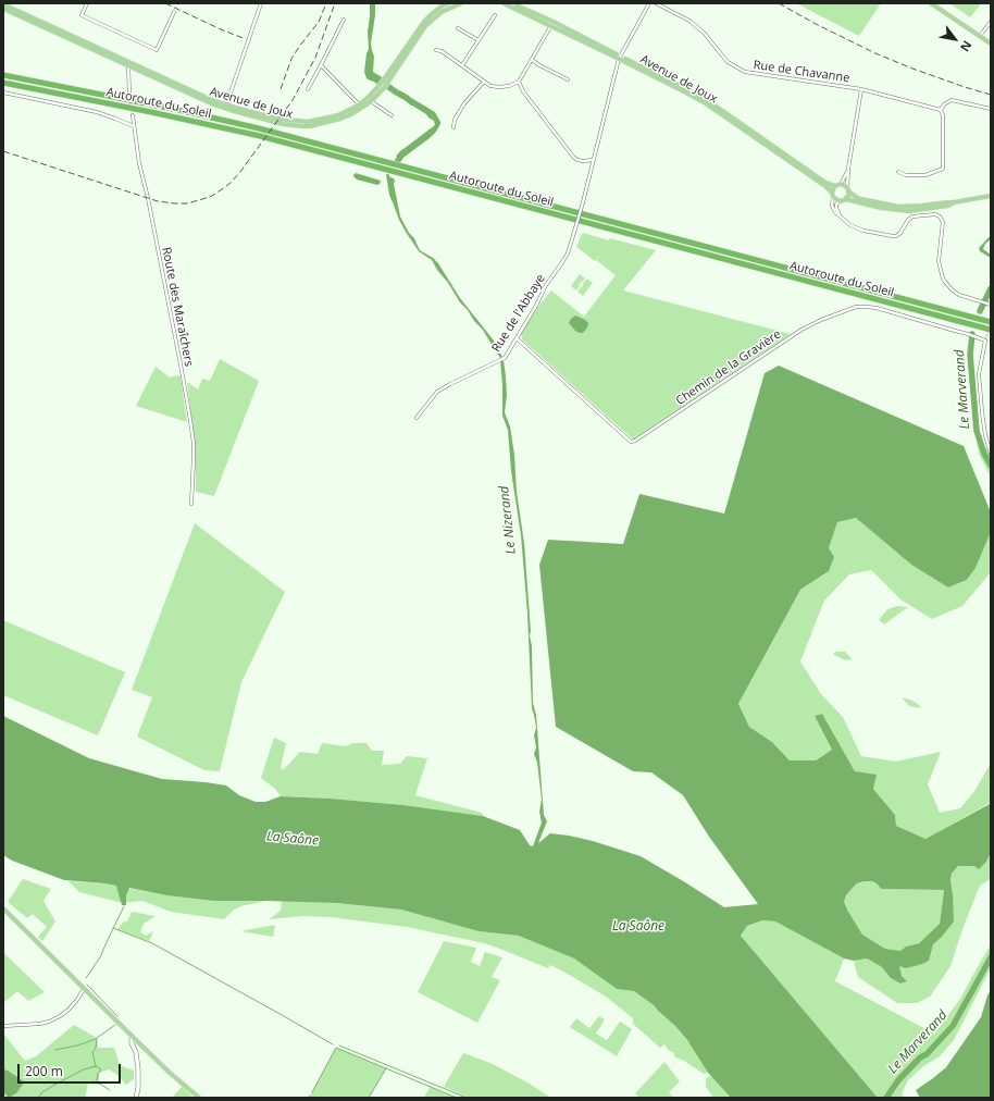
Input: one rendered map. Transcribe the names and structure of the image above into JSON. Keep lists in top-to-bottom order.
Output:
{
  "streets": {
    "highway": ["Autoroute du Soleil"],
    "main road": ["Avenue de Joux"],
    "street": [
      "Rue de Chavanne",
      "Route des Maraîchers",
      "Rue de l'Abbaye",
      "Chemin de la Gravière"
    ]
  },
  "crossings": [
    ["Rue de l'Abbaye", "Chemin de la Gravière"]
  ],
  "water": ["Le Marverand", "Le Nizerand", "La Saône"],
  "scale_bar": "200 m",
  "north": "bottom right"
}
